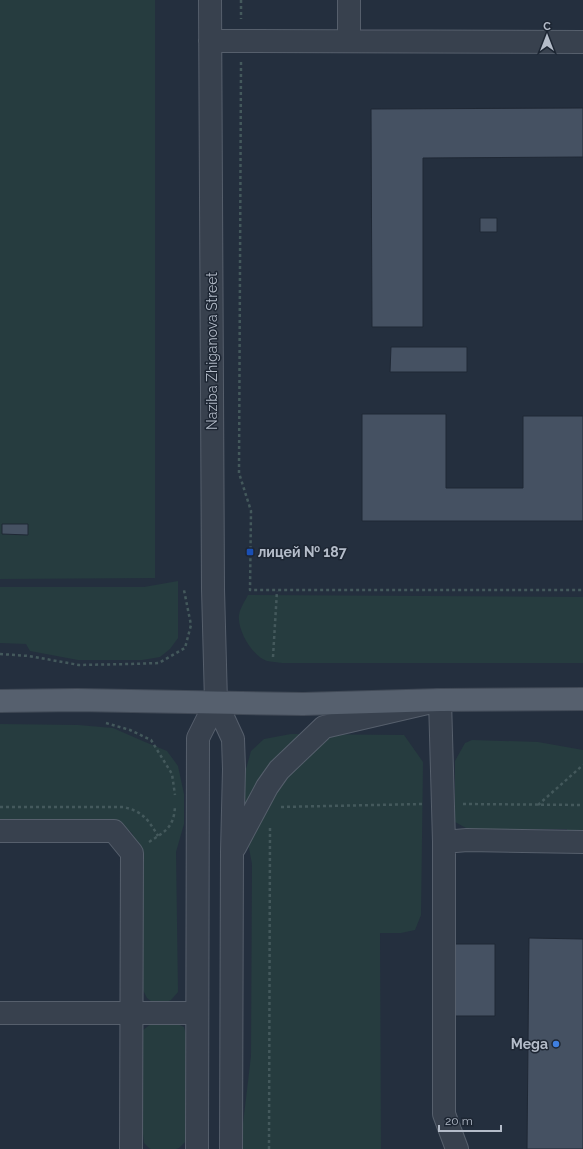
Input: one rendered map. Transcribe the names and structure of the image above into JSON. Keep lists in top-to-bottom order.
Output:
{
  "streets": {
    "street": ["Naziba Zhiganova Street"]
  },
  "places": {
    "transit": ["лицей № 187"],
    "other": ["Mega"]
  },
  "scale_bar": "20 m",
  "north": "top"
}
